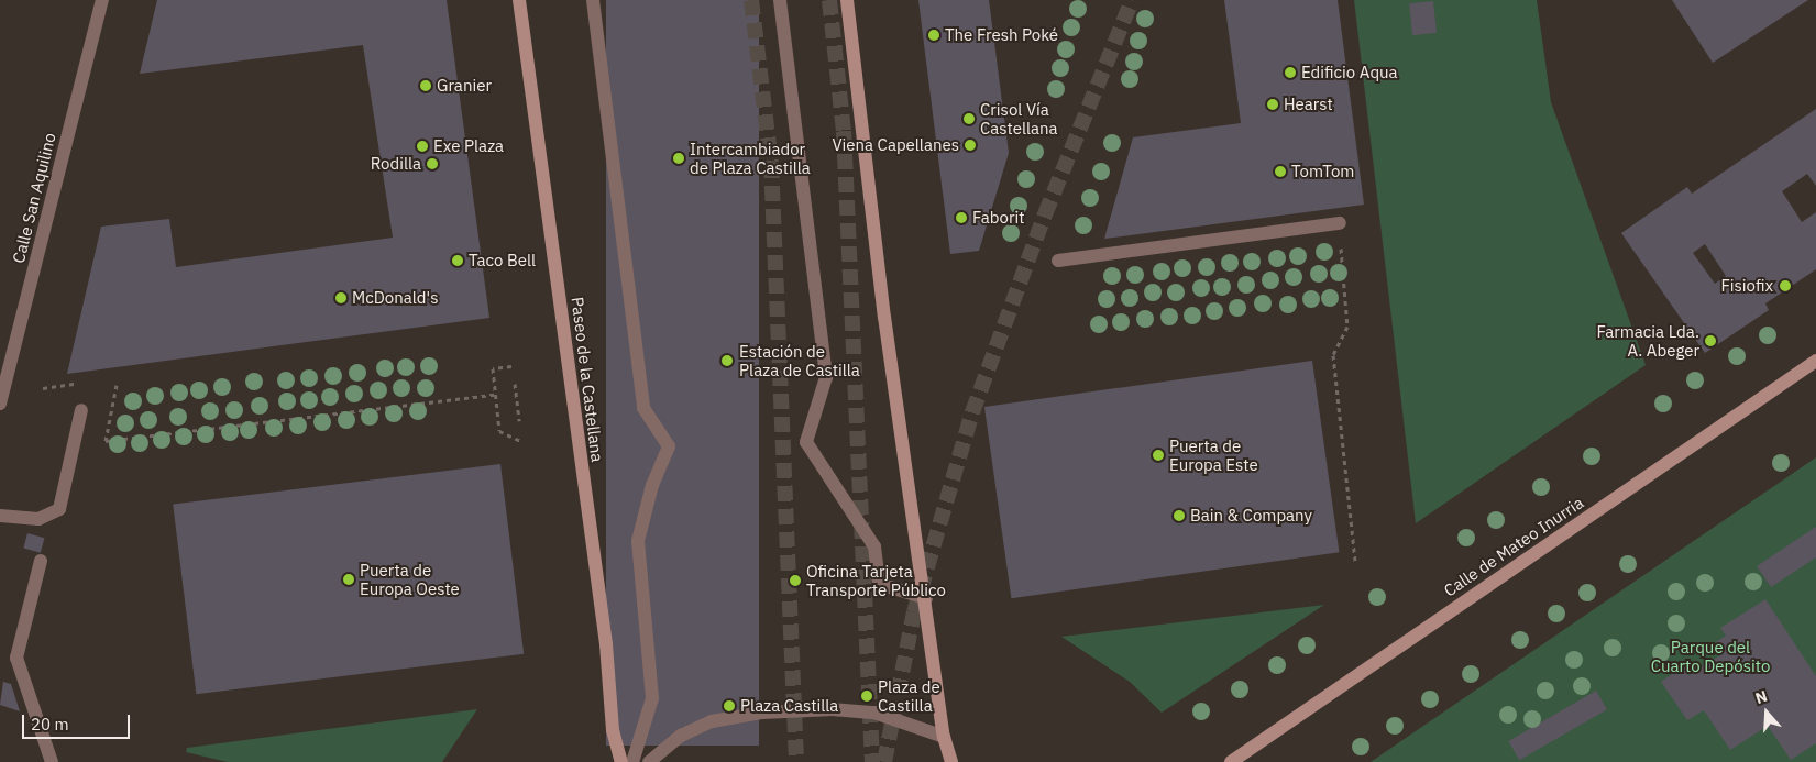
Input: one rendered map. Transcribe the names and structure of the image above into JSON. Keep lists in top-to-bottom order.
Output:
{
  "streets": {
    "main road": ["Paseo de la Castellana", "Calle de Mateo Inurria"],
    "street": ["Calle San Aquilino"]
  },
  "parks": ["Parque del Cuarto Depósito"],
  "places": [
    "The Fresh Poké",
    "Edificio Aqua",
    "Granier",
    "Hearst",
    "Crisol Vía Castellana",
    "Viena Capellanes",
    "Exe Plaza",
    "Intercambiador de Plaza Castilla",
    "Rodilla",
    "TomTom",
    "Faborit",
    "Taco Bell",
    "Fisiofix",
    "McDonald's",
    "Farmacia Lda. A. Abeger",
    "Estación de Plaza de Castilla",
    "Puerta de Europa Este",
    "Bain & Company",
    "Puerta de Europa Oeste",
    "Oficina Tarjeta Transporte Público",
    "Plaza de Castilla",
    "Plaza Castilla"
  ],
  "scale_bar": "20 m",
  "north": "top"
}
